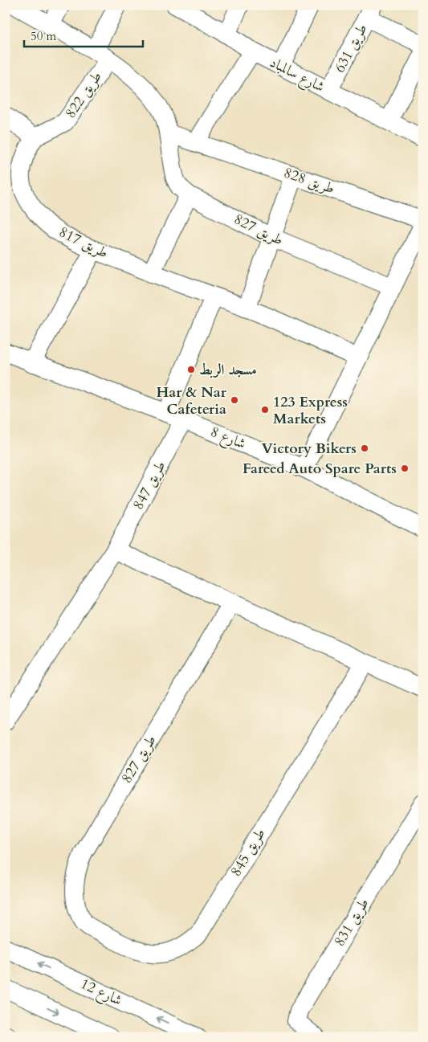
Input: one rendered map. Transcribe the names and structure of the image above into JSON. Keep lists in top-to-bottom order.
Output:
{
  "streets": {
    "street": [
      "طريق 631",
      "شارع سالمباد",
      "طريق 822",
      "طريق 828",
      "طريق 827",
      "طريق 817",
      "شارع 8",
      "طريق 847",
      "طريق 845",
      "طريق 831",
      "شارع 12"
    ]
  },
  "crossings": [
    ["طريق 631", "شارع سالمباد"],
    ["طريق 822", "طريق 817"],
    ["طريق 828", "طريق 827"],
    ["طريق 827", "طريق 845"],
    ["شارع 8", "طريق 847"]
  ],
  "places": [
    "مسجد الربط",
    "Har & Nar Cafeteria",
    "123 Express Markets",
    "Victory Bikers",
    "Fareed Auto Spare Parts"
  ],
  "scale_bar": "50 m"
}
